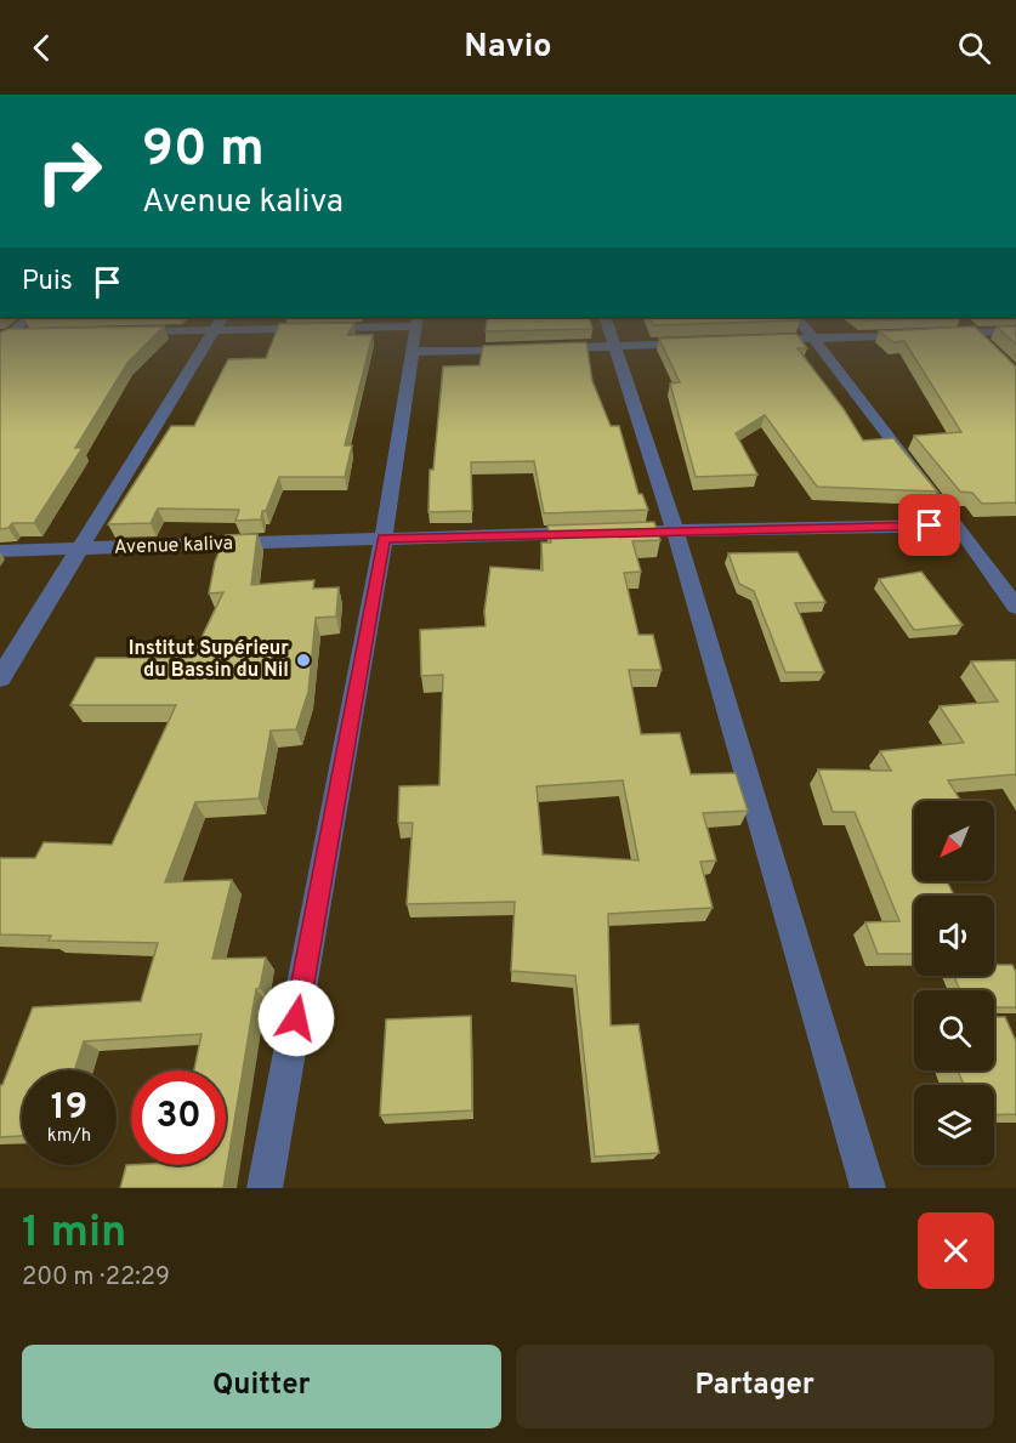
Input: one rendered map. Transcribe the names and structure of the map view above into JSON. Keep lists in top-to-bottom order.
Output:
{
  "streets": {
    "street": ["Avenue kaliva"]
  },
  "places": ["Institut Supérieur du Bassin du Nil"],
  "north": "bottom left",
  "page": {
    "header": "Navio",
    "turn": ["90 m", "Avenue kaliva"],
    "then": "Puis",
    "speed": "19 km/h",
    "limit": "30",
    "heading": ["1 min", "200 m · 22:29"],
    "buttons": ["Quitter", "Partager"]
  }
}
